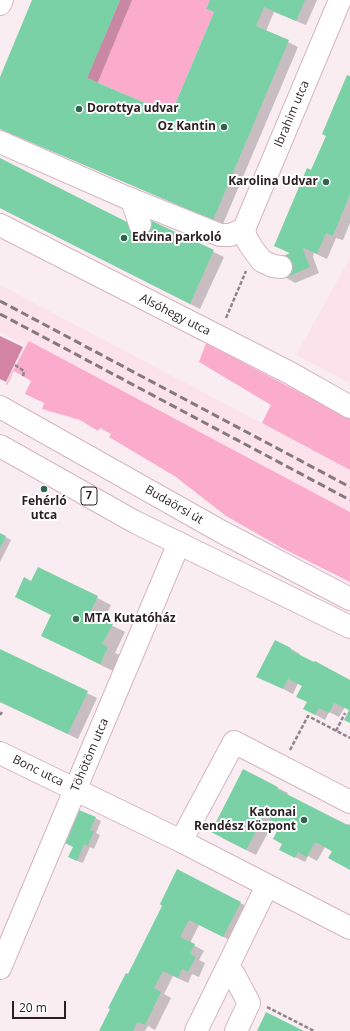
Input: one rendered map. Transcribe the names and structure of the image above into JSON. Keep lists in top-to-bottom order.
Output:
{
  "streets": {
    "street": [
      "Ibrahim utca",
      "Alsóhegy utca",
      "7",
      "Budaörsi út",
      "Töhötöm utca",
      "Bonc utca"
    ]
  },
  "crossings": [
    ["7", "Töhötöm utca"],
    ["Töhötöm utca", "Bonc utca"]
  ],
  "places": [
    "Dorottya udvar",
    "Oz Kantin",
    "Karolina Udvar",
    "Edvina parkoló",
    "Fehérló utca",
    "MTA Kutatóház",
    "Katonai Rendész Központ"
  ],
  "scale_bar": "20 m"
}
